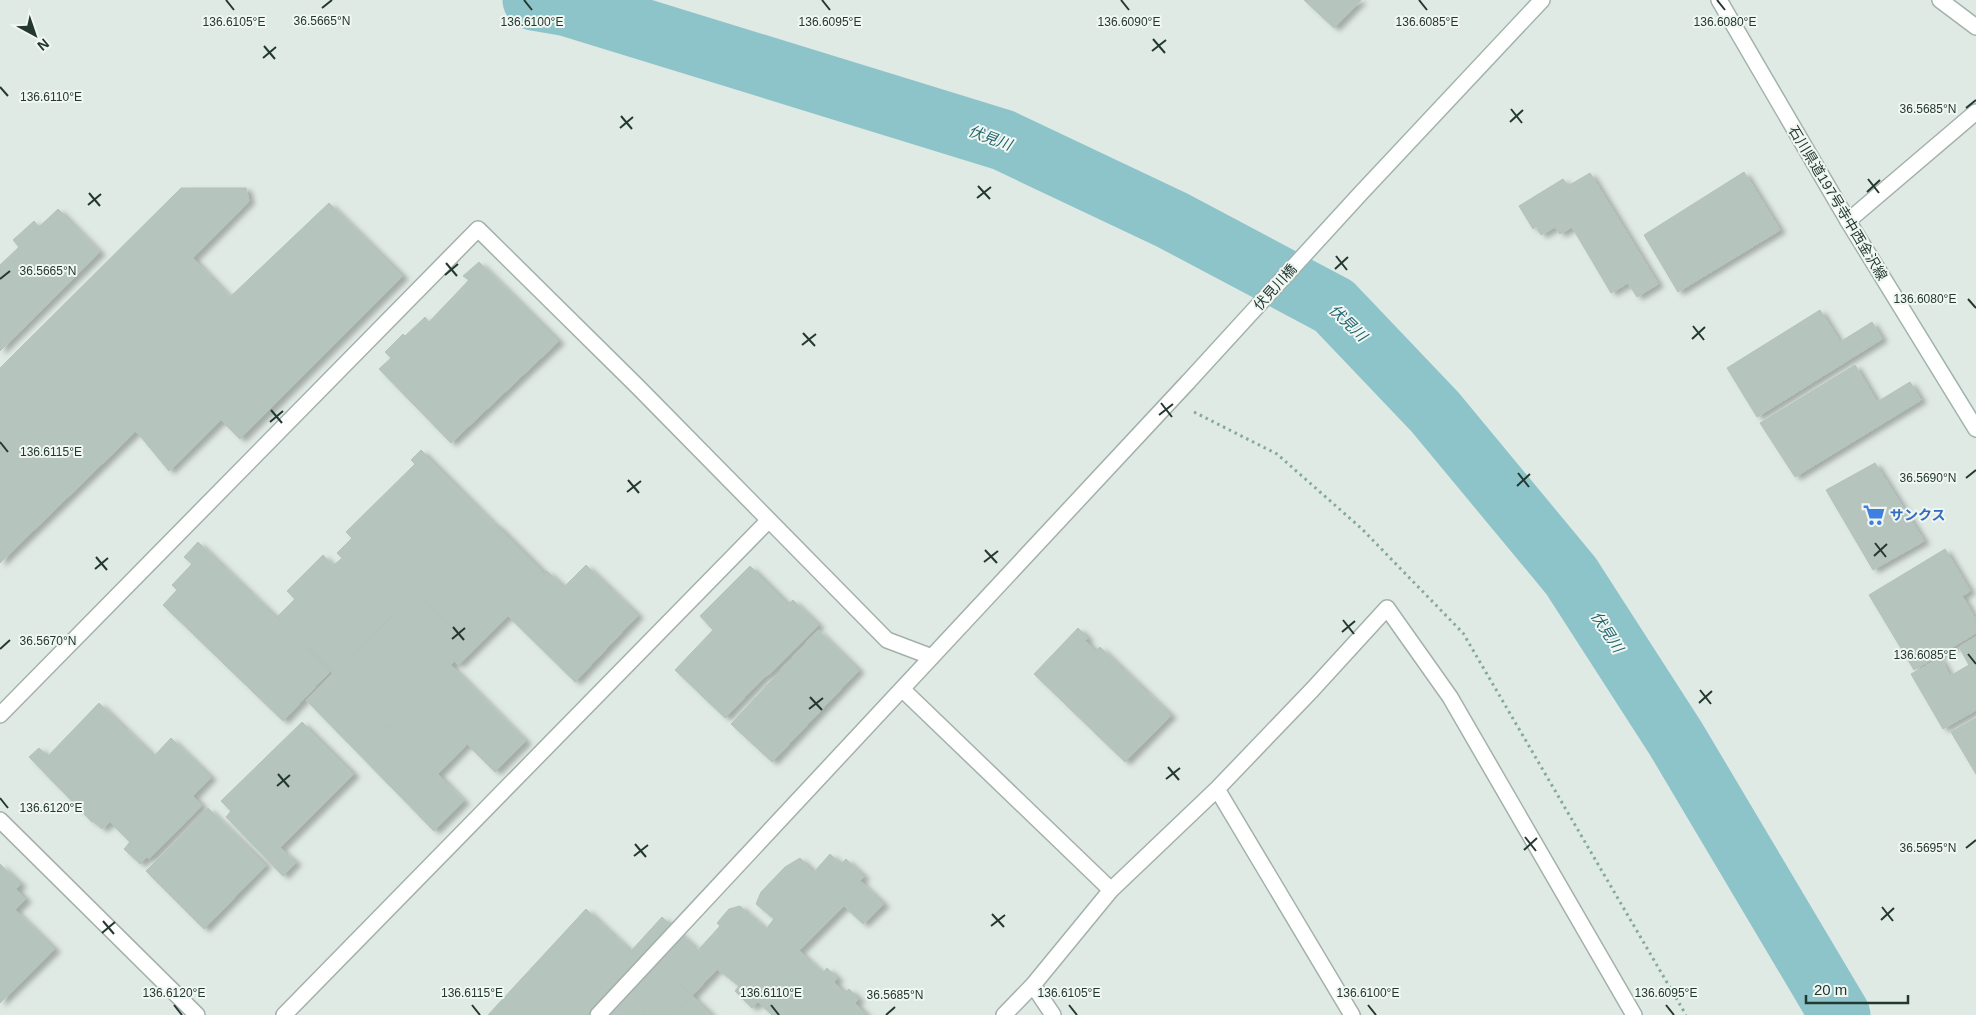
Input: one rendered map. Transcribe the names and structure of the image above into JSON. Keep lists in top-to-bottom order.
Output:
{
  "streets": {
    "street": ["石川県道197号寺中西金沢線", "伏見川橋"]
  },
  "water": ["伏見川"],
  "places": {
    "supermarket": ["サンクス"]
  },
  "scale_bar": "20 m",
  "north": "bottom right",
  "coordinates": [
    "36.5665°N",
    "136.6105°E",
    "136.6100°E",
    "136.6095°E",
    "136.6090°E",
    "136.6085°E",
    "136.6080°E",
    "136.6110°E",
    "36.5685°N",
    "136.6115°E",
    "36.5690°N",
    "36.5670°N",
    "136.6120°E",
    "36.5695°N"
  ]
}
